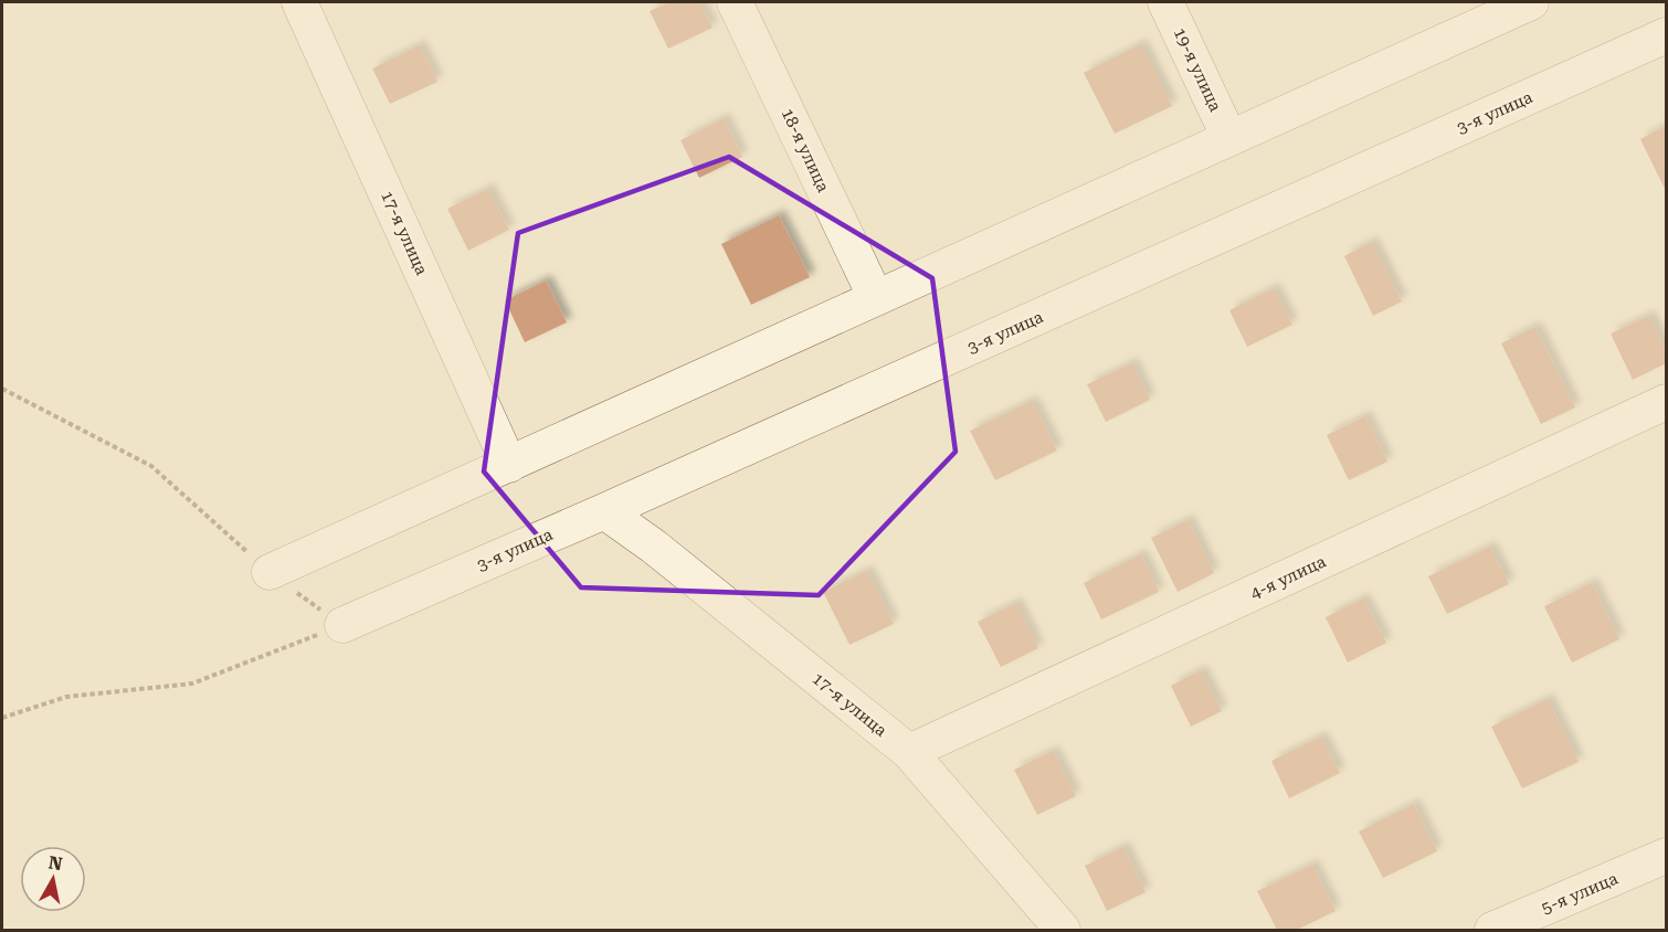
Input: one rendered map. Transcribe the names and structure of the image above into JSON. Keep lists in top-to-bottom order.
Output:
{
  "streets": {
    "street": [
      "19-я улица",
      "3-я улица",
      "18-я улица",
      "17-я улица",
      "4-я улица",
      "5-я улица"
    ]
  },
  "crossings": [
    ["3-я улица", "17-я улица"],
    ["17-я улица", "4-я улица"]
  ],
  "north": "top"
}
